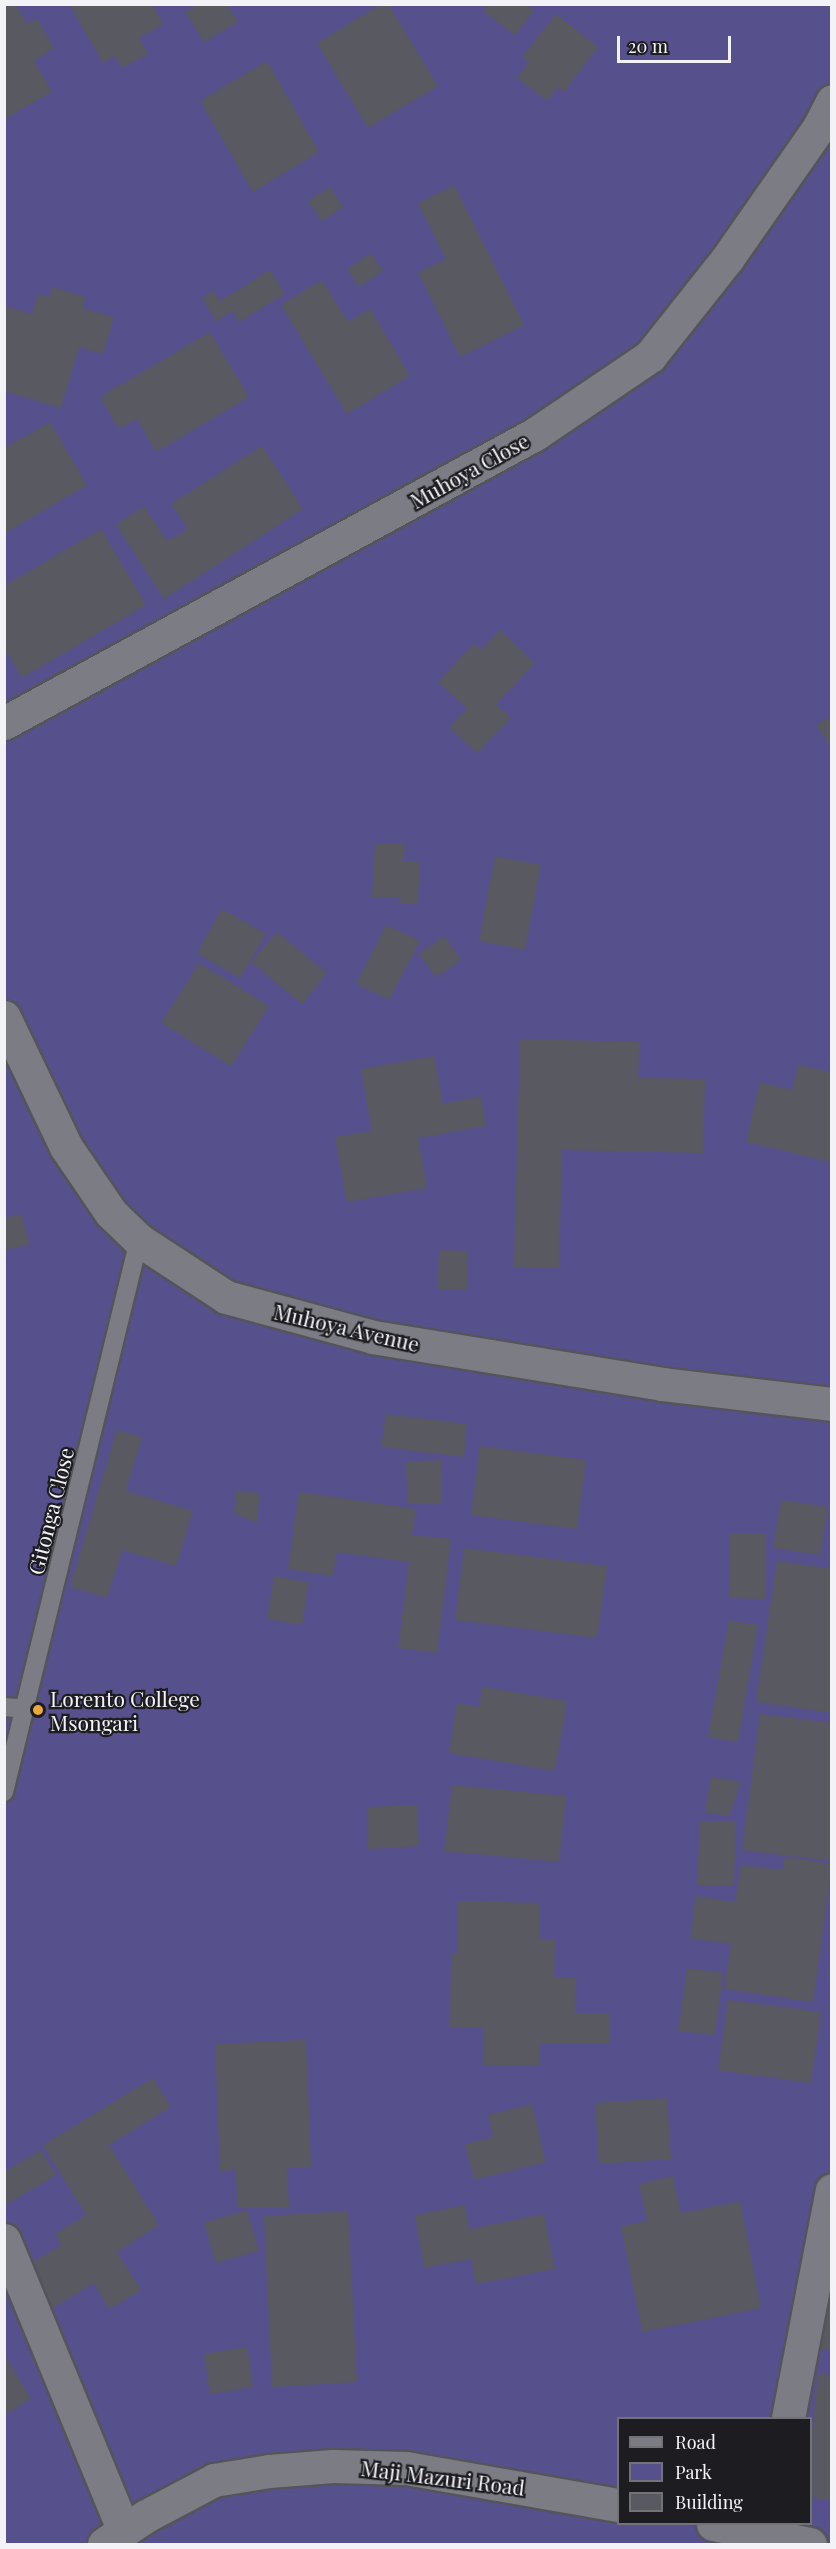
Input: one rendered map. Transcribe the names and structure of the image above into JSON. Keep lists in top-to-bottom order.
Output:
{
  "streets": {
    "street": ["Muhoya Close", "Muhoya Avenue", "Maji Mazuri Road"],
    "lane": ["Gitonga Close"]
  },
  "crossings": [
    ["Muhoya Avenue", "Gitonga Close"]
  ],
  "places": ["Lorento College Msongari"],
  "legend": ["Road", "Park", "Building"],
  "scale_bar": "20 m"
}
